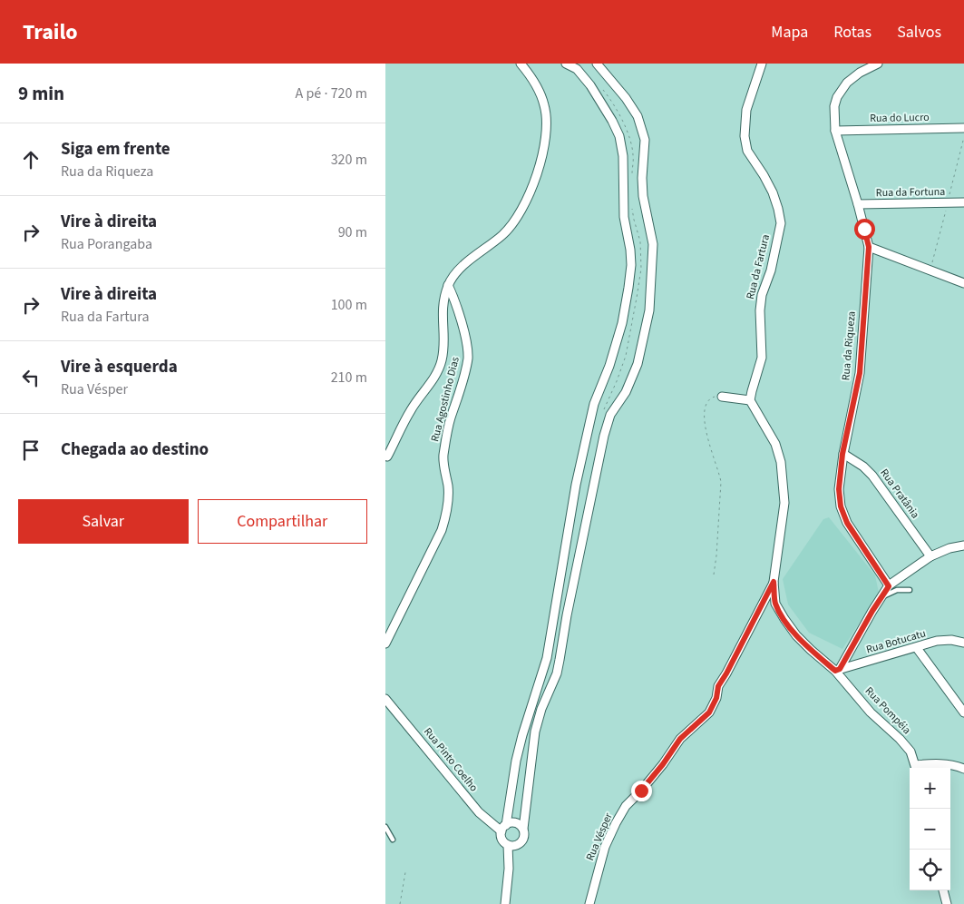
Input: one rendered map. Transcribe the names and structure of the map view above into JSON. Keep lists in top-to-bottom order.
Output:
{
  "streets": {
    "street": [
      "Rua do Lucro",
      "Rua da Fortuna",
      "Rua da Fartura",
      "Rua da Riqueza",
      "Rua Agostinho Dias",
      "Rua Pratânia",
      "Rua Botucatu",
      "Rua Pompéia",
      "Rua Pinto Coelho",
      "Rua Vésper"
    ]
  },
  "crossings": [
    ["Rua do Lucro", "Rua da Riqueza"],
    ["Rua da Fortuna", "Rua da Riqueza"],
    ["Rua da Riqueza", "Rua Pratânia"],
    ["Rua Botucatu", "Rua Pompéia"]
  ],
  "page": {
    "header": "Trailo",
    "nav": ["Mapa", "Rotas", "Salvos"],
    "heading": ["9 min", "A pé · 720 m"],
    "list": [
      ["Siga em frente", "Rua da Riqueza", "320 m"],
      ["Vire à direita", "Rua Porangaba", "90 m"],
      ["Vire à direita", "Rua da Fartura", "100 m"],
      ["Vire à esquerda", "Rua Vésper", "210 m"],
      "Chegada ao destino"
    ],
    "buttons": ["Salvar", "Compartilhar"],
    "map_buttons": ["+", "−"]
  }
}
